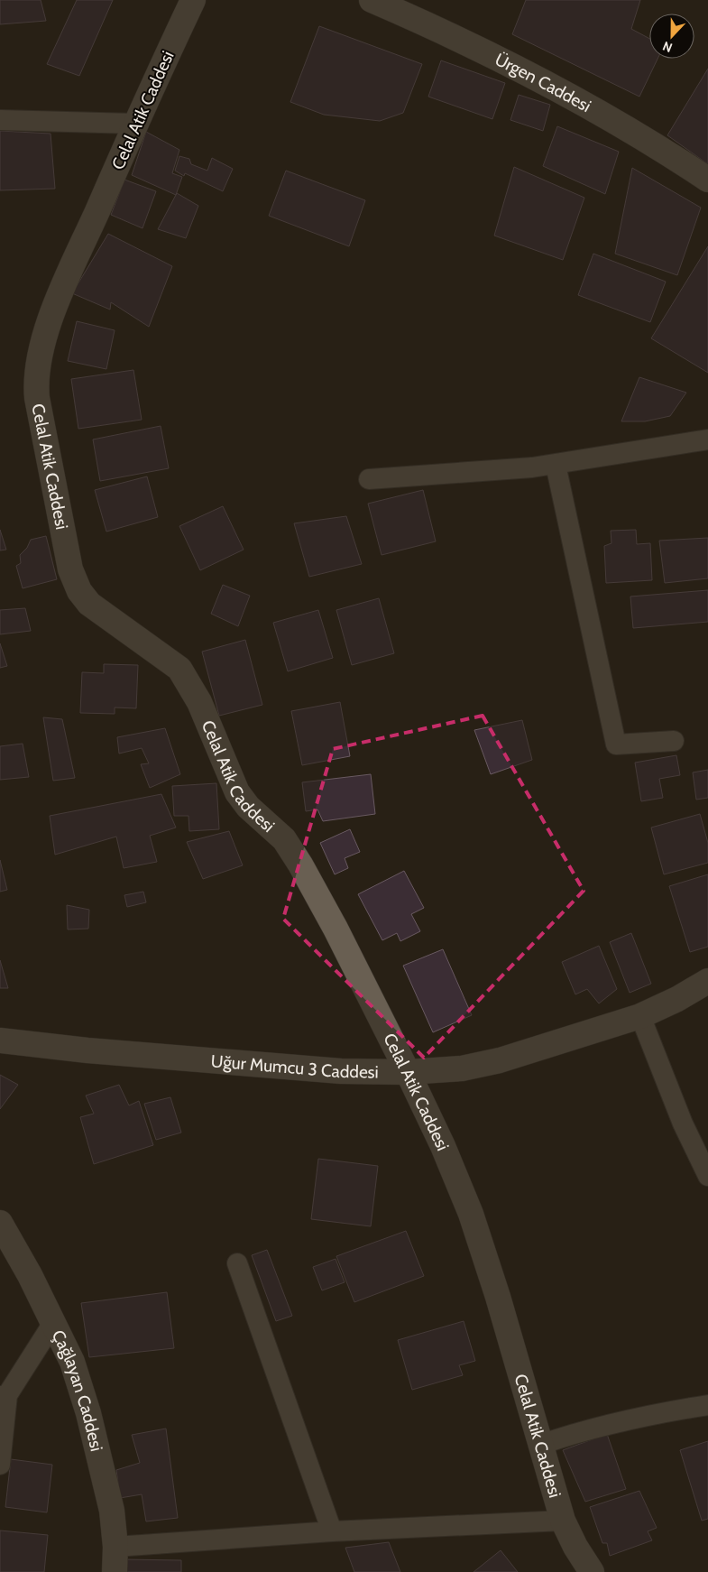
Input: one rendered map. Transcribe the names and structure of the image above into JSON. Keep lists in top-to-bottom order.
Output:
{
  "streets": {
    "street": [
      "Ürgen Caddesi",
      "Celal Atik Caddesi",
      "Uğur Mumcu 3 Caddesi",
      "Çağlayan Caddesi"
    ]
  },
  "crossings": [
    ["Celal Atik Caddesi", "Uğur Mumcu 3 Caddesi"]
  ],
  "north": "bottom"
}
